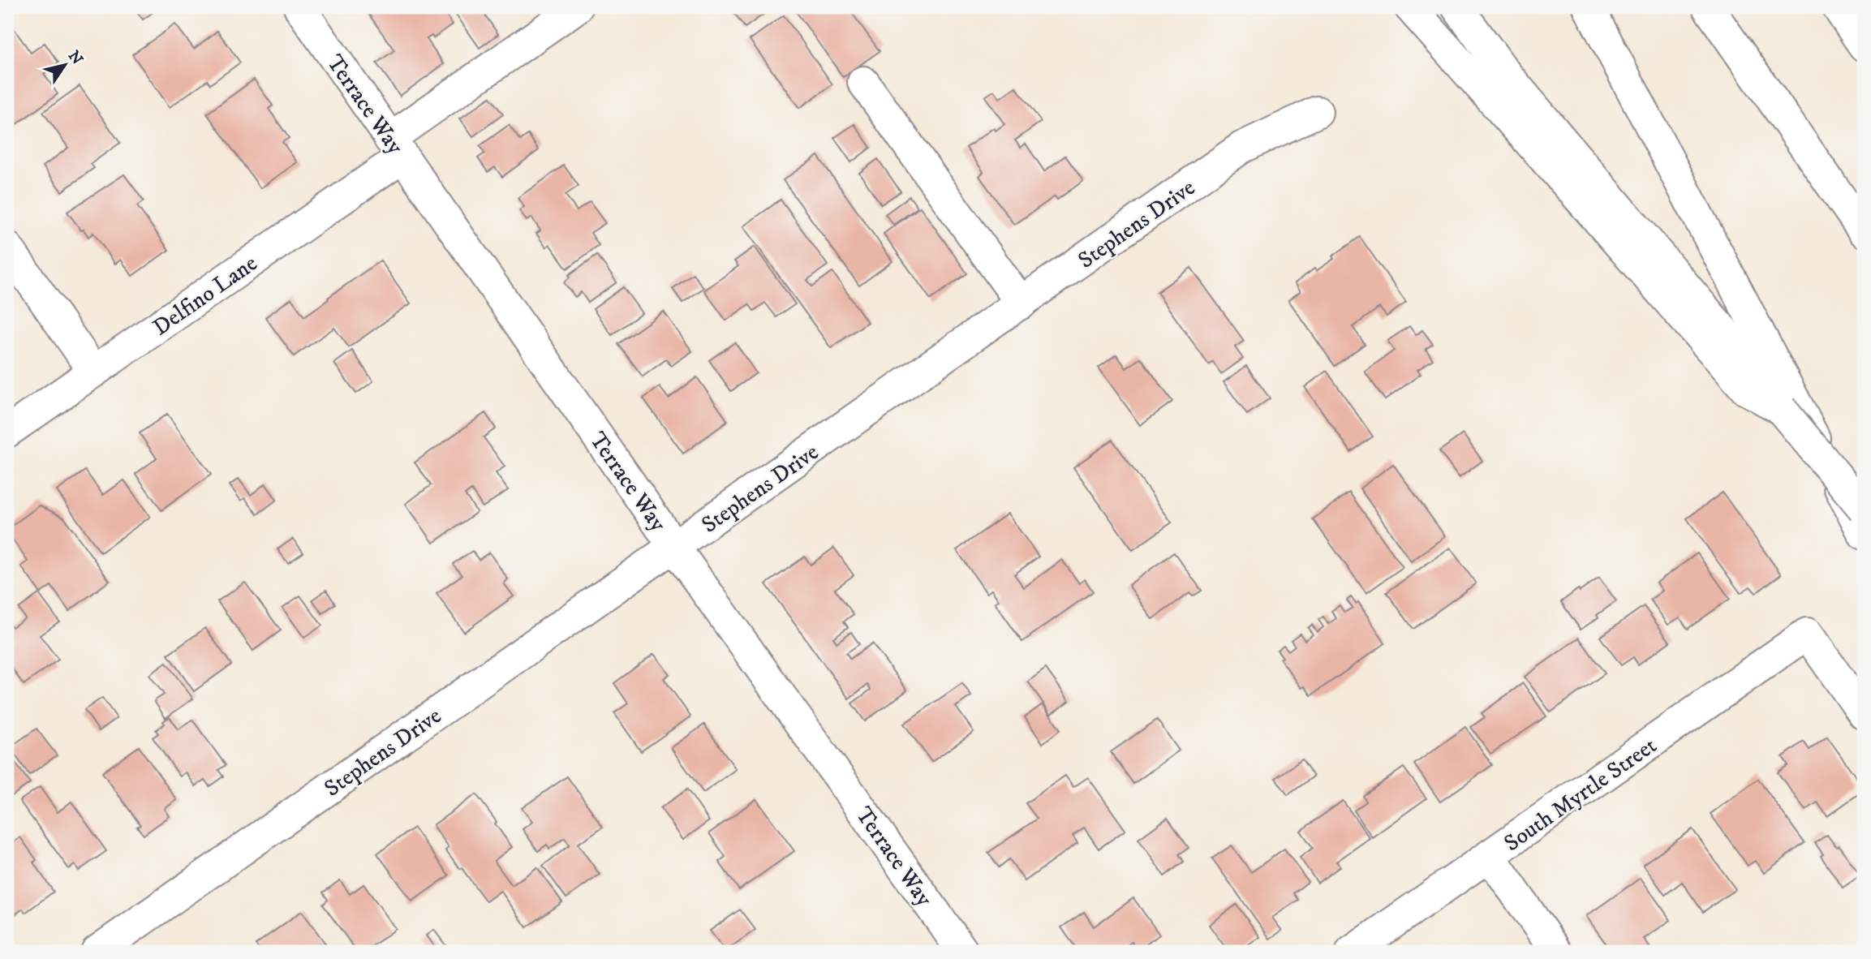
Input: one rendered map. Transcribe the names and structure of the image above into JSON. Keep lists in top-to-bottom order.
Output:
{
  "streets": {
    "main road": [
      "Terrace Way",
      "Stephens Drive",
      "Delfino Lane",
      "South Myrtle Street"
    ]
  },
  "crossings": [
    ["Terrace Way", "Stephens Drive"],
    ["Terrace Way", "Delfino Lane"]
  ],
  "north": "top right"
}
